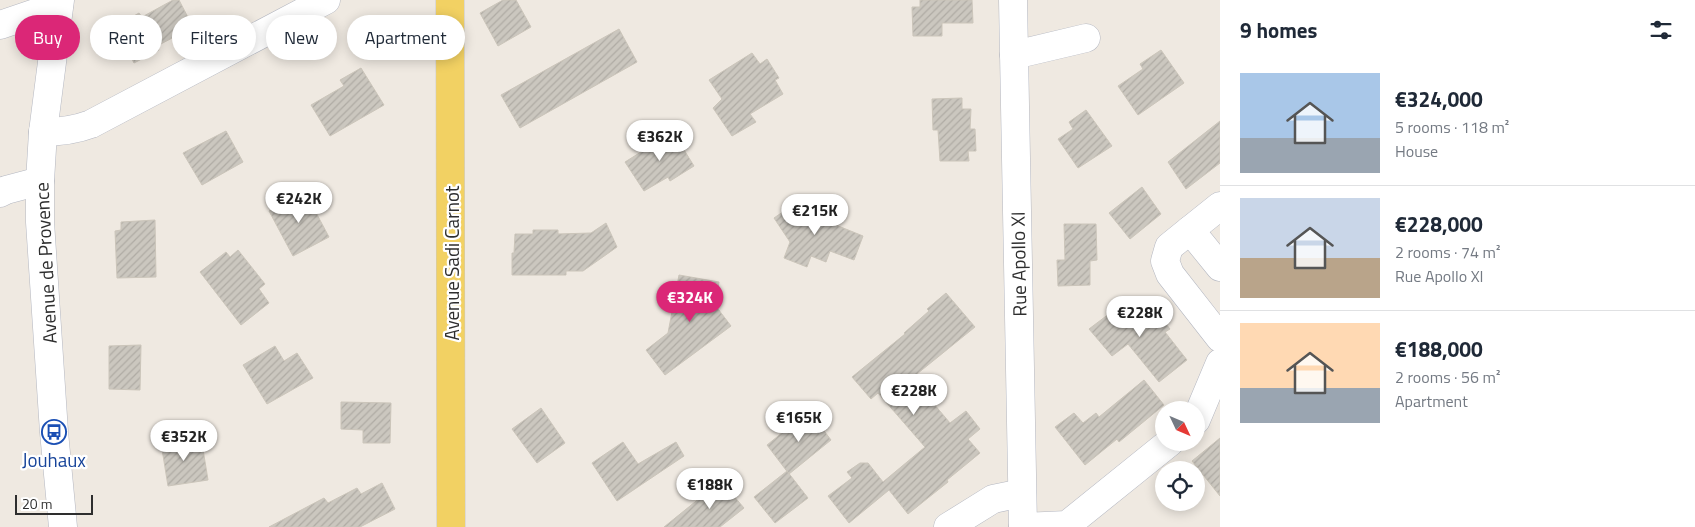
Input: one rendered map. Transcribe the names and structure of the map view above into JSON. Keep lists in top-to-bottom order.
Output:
{
  "streets": {
    "main road": ["Avenue Sadi Carnot"],
    "street": ["Avenue de Provence", "Rue Apollo XI"]
  },
  "places": {
    "bus stop": ["Jouhaux"]
  },
  "scale_bar": "20 m",
  "north": "bottom right",
  "page": {
    "heading": "9 homes",
    "chip": [
      "Buy",
      "Rent",
      "Filters",
      "New",
      "Apartment"
    ],
    "list": [
      {
        "name": "€324,000",
        "note": "5 rooms · 118 m² · House"
      },
      {
        "name": "€228,000",
        "note": "2 rooms · 74 m² · Rue Apollo XI"
      },
      {
        "name": "€188,000",
        "note": "2 rooms · 56 m² · Apartment"
      }
    ],
    "price": [
      "€362K",
      "€242K",
      "€215K",
      "€324K",
      "€228K",
      "€228K",
      "€165K",
      "€352K",
      "€188K"
    ],
    "scale": "20 m"
  }
}
